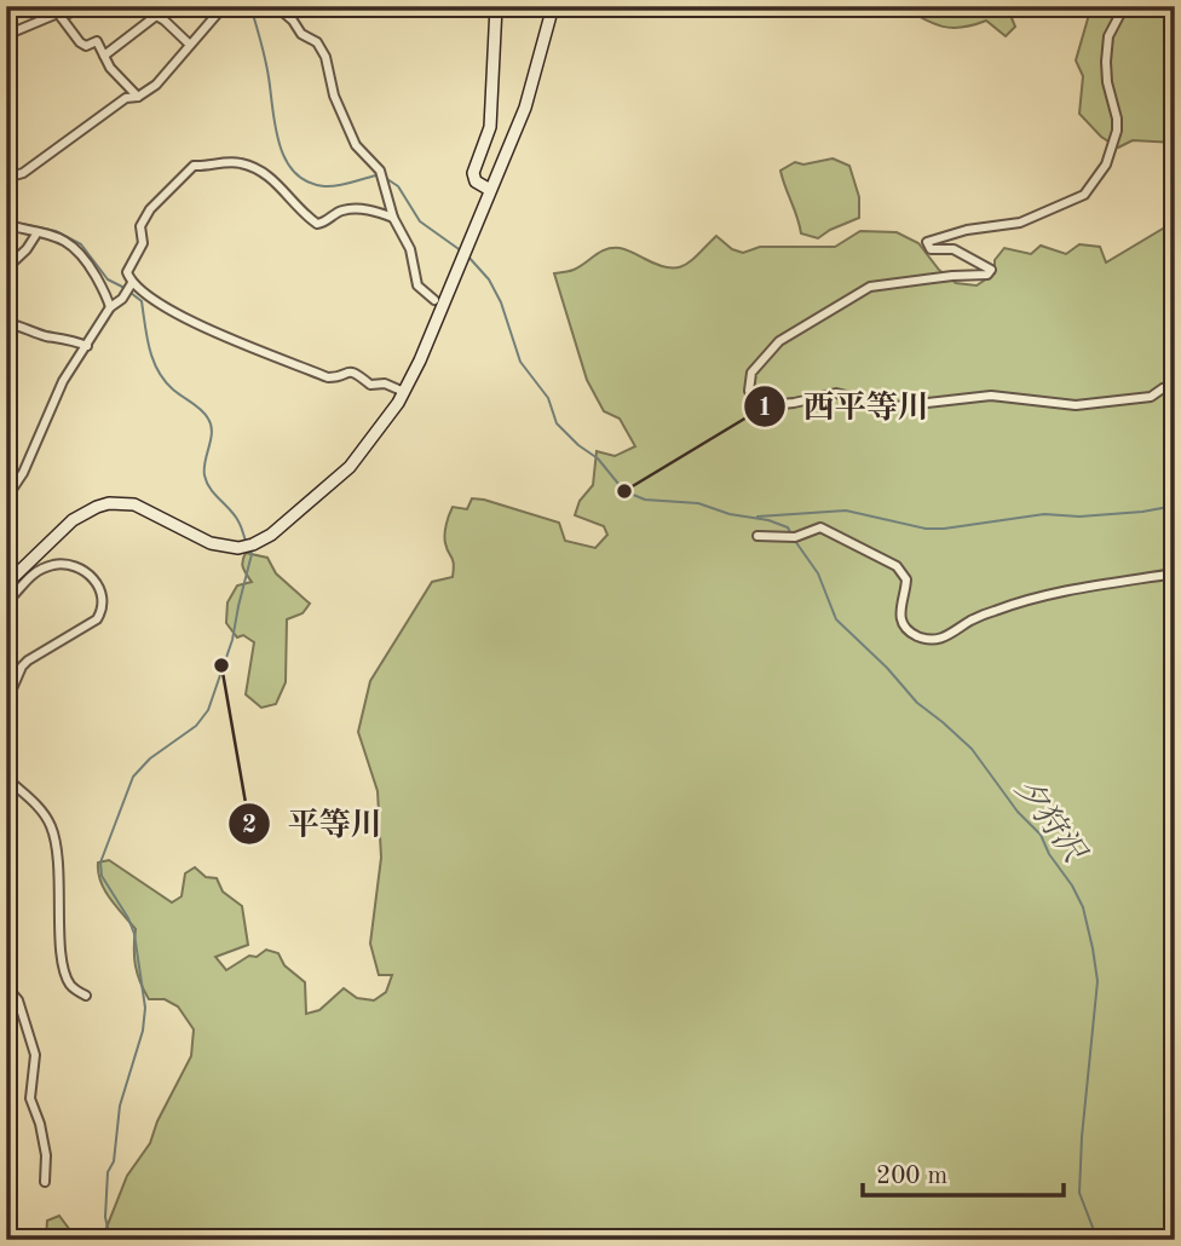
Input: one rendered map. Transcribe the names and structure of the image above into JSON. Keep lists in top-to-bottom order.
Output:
{
  "water": ["夕狩沢"],
  "places": ["西平等川", "平等川"],
  "scale_bar": "200 m"
}
